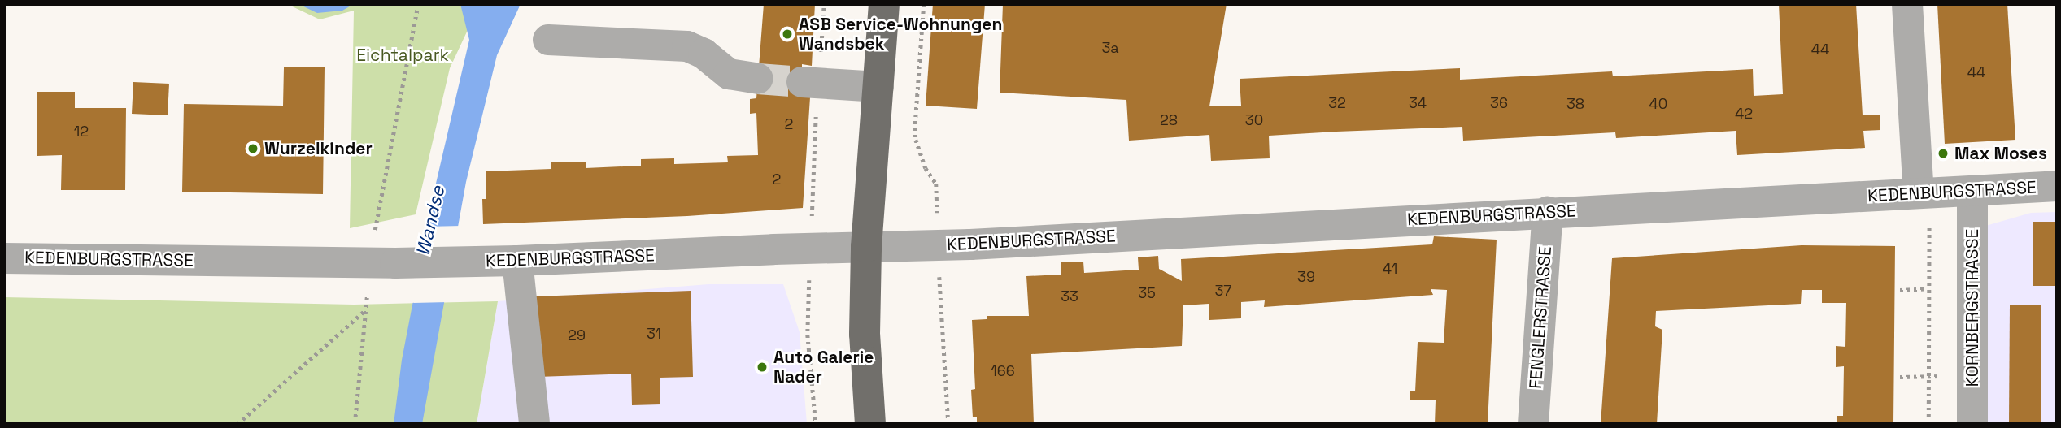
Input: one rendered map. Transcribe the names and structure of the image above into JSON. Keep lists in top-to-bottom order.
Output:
{
  "streets": {
    "street": ["KEDENBURGSTRASSE", "KORNBERGSTRASSE", "FENGLERSTRASSE"]
  },
  "crossings": [
    ["KEDENBURGSTRASSE", "KORNBERGSTRASSE"],
    ["KEDENBURGSTRASSE", "FENGLERSTRASSE"]
  ],
  "water": ["Wandse"],
  "parks": ["Eichtalpark"],
  "places": [
    "ASB Service-Wohnungen Wandsbek",
    "Wurzelkinder",
    "Max Moses",
    "Auto Galerie Nader"
  ],
  "house_numbers": [
    "3a",
    "44",
    "44",
    "32",
    "34",
    "36",
    "38",
    "40",
    "42",
    "28",
    "30",
    "2",
    "12",
    "2",
    "41",
    "39",
    "37",
    "35",
    "33",
    "31",
    "29",
    "166"
  ]
}
